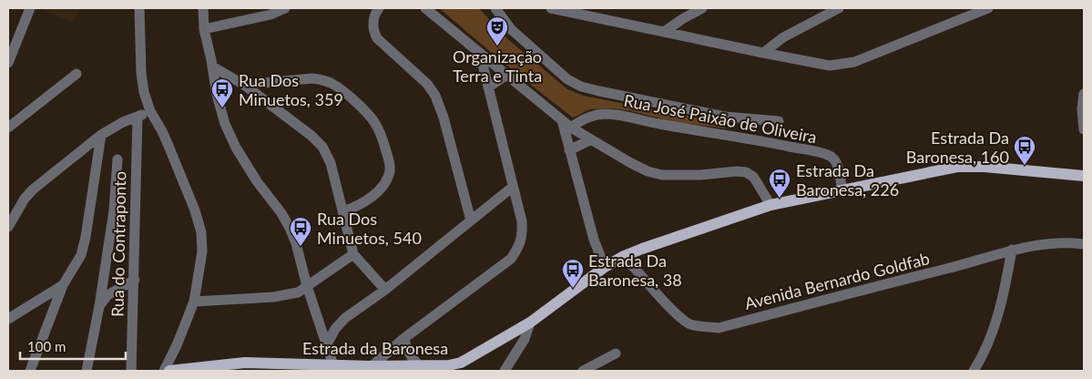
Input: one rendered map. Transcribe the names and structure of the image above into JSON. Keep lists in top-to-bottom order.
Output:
{
  "streets": {
    "main road": ["Estrada da Baronesa"],
    "street": ["Rua José Paixão de Oliveira", "Rua do Contraponto", "Avenida Bernardo Goldfab"]
  },
  "crossings": [
    ["Rua José Paixão de Oliveira", "Estrada da Baronesa"],
    ["Avenida Bernardo Goldfab", "Estrada da Baronesa"]
  ],
  "places": {
    "theatre": ["Organização Terra e Tinta"],
    "bus stop": [
      "Rua Dos Minuetos, 359",
      "Estrada Da Baronesa, 160",
      "Estrada Da Baronesa, 226",
      "Rua Dos Minuetos, 540",
      "Estrada Da Baronesa, 38"
    ]
  },
  "scale_bar": "100 m"
}
